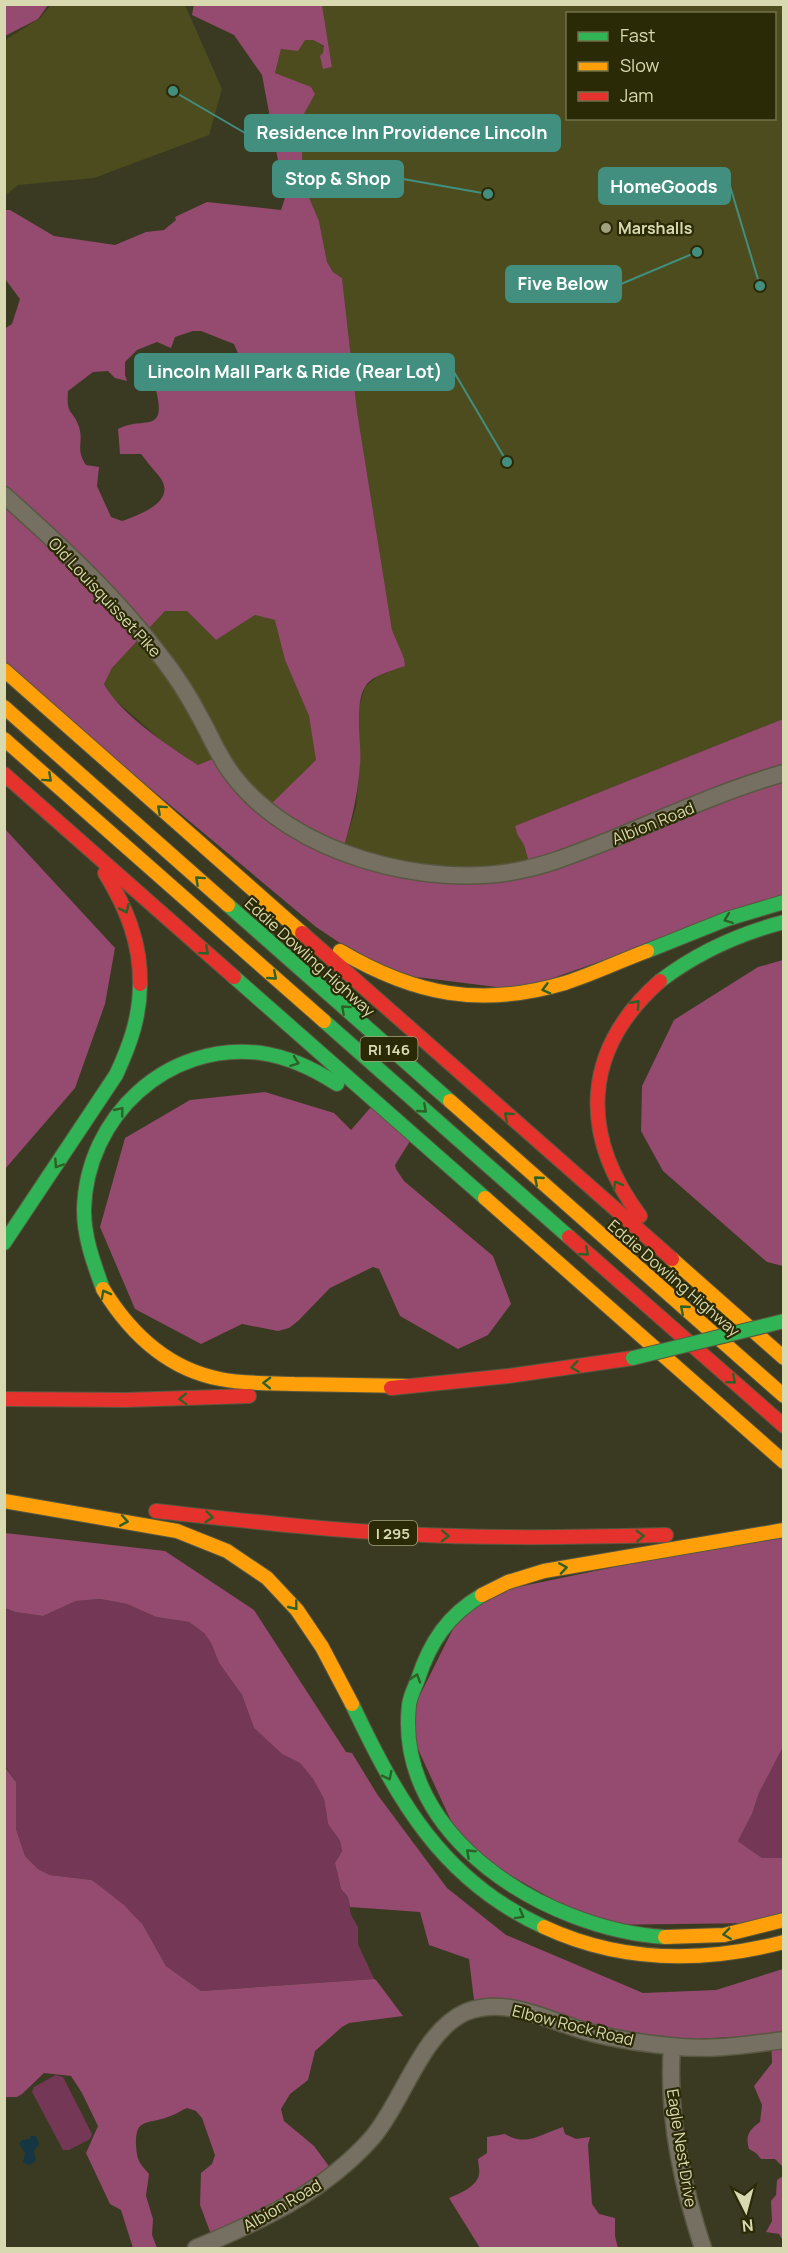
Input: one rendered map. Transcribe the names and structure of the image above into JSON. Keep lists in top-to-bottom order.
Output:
{
  "streets": {
    "highway": ["Eddie Dowling Highway", "RI 146", "I 295"],
    "street": [
      "Old Louisquisset Pike",
      "Albion Road",
      "Elbow Rock Road",
      "Eagle Nest Drive"
    ]
  },
  "crossings": [
    ["Old Louisquisset Pike", "Albion Road"],
    ["Albion Road", "Elbow Rock Road"],
    ["Elbow Rock Road", "Eagle Nest Drive"]
  ],
  "places": [
    "Residence Inn Providence Lincoln",
    "Stop & Shop",
    "Marshalls",
    "Five Below",
    "HomeGoods",
    "Lincoln Mall Park & Ride (Rear Lot)"
  ],
  "legend": ["Fast", "Slow", "Jam"],
  "north": "bottom"
}
